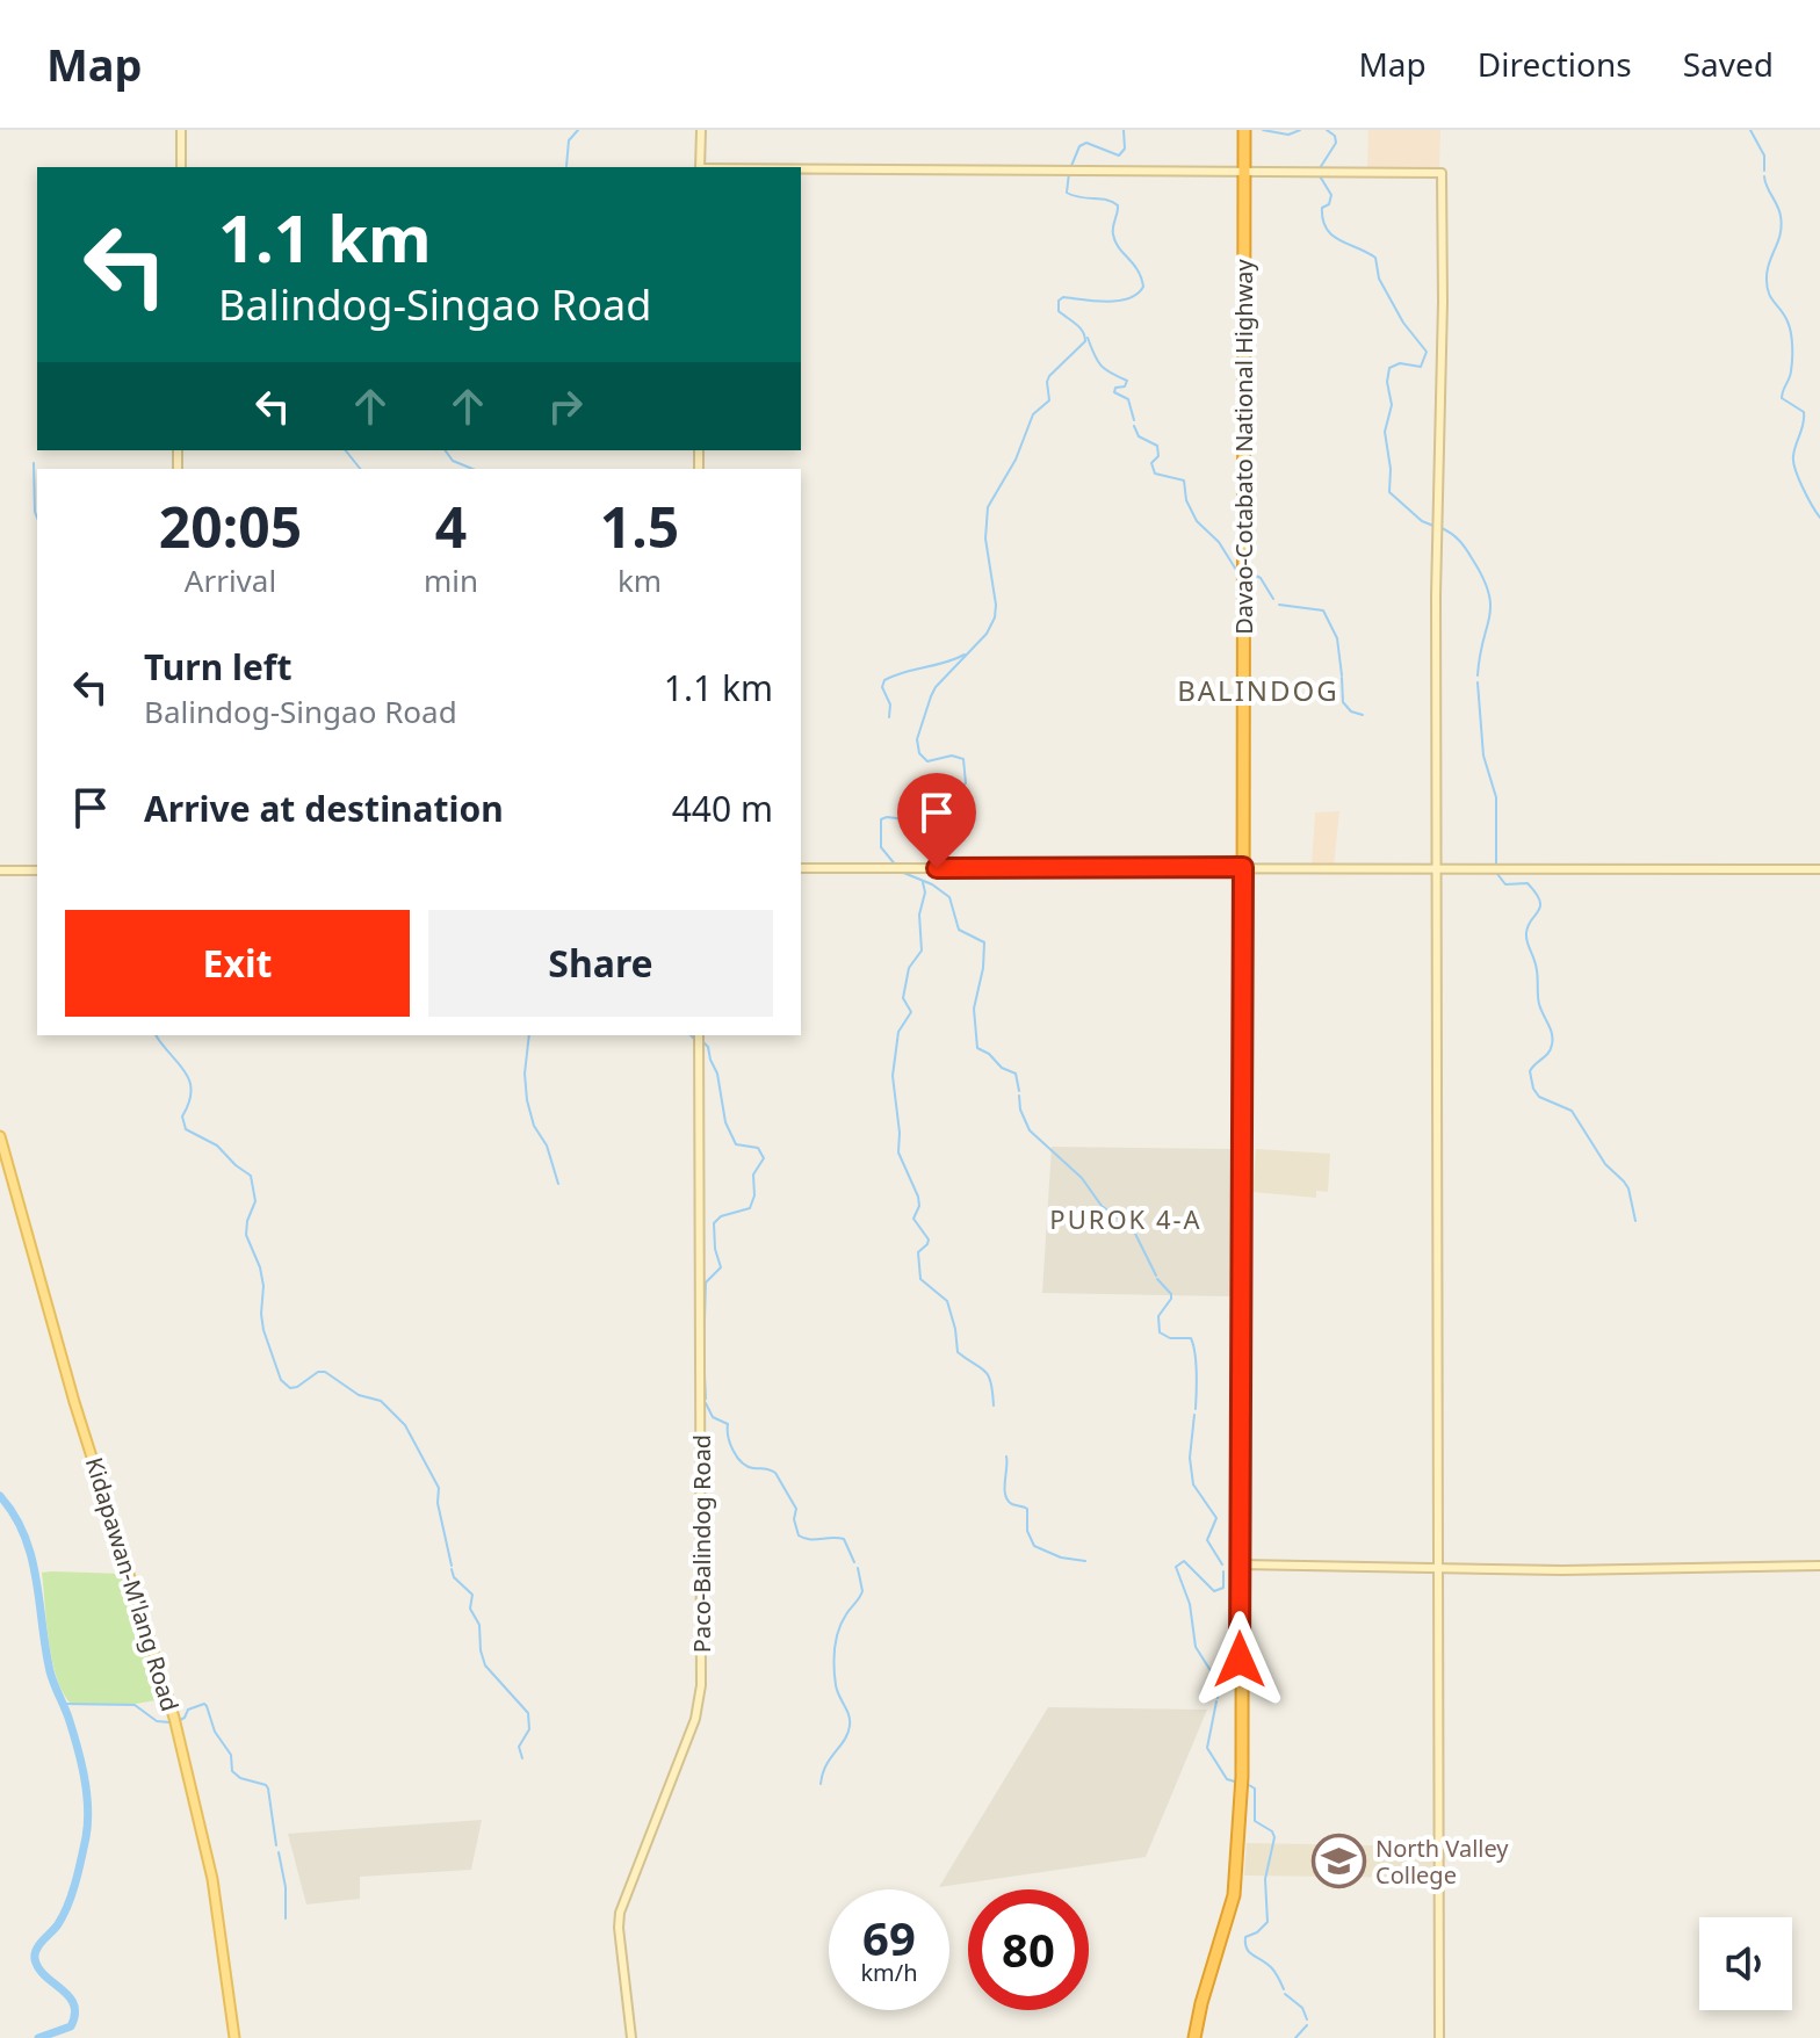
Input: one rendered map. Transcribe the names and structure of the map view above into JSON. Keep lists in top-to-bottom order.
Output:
{
  "streets": {
    "highway": ["Davao-Cotabato National Highway"],
    "main road": ["Kidapawan-M'lang Road"],
    "street": ["Paco-Balindog Road"]
  },
  "districts": ["BALINDOG", "PUROK 4-A"],
  "places": {
    "school or university": ["North Valley College"]
  },
  "page": {
    "header": "Map",
    "nav": ["Map", "Directions", "Saved"],
    "turn": ["1.1 km", "Balindog-Singao Road"],
    "eta": [
      "20:05",
      "Arrival",
      "4",
      "min",
      "1.5",
      "km"
    ],
    "list": [
      {
        "name": "Turn left",
        "note": "Balindog-Singao Road",
        "value": "1.1 km"
      },
      {
        "name": "Arrive at destination",
        "value": "440 m"
      }
    ],
    "buttons": ["Exit", "Share"],
    "speed": "69 km/h",
    "limit": "80"
  }
}
